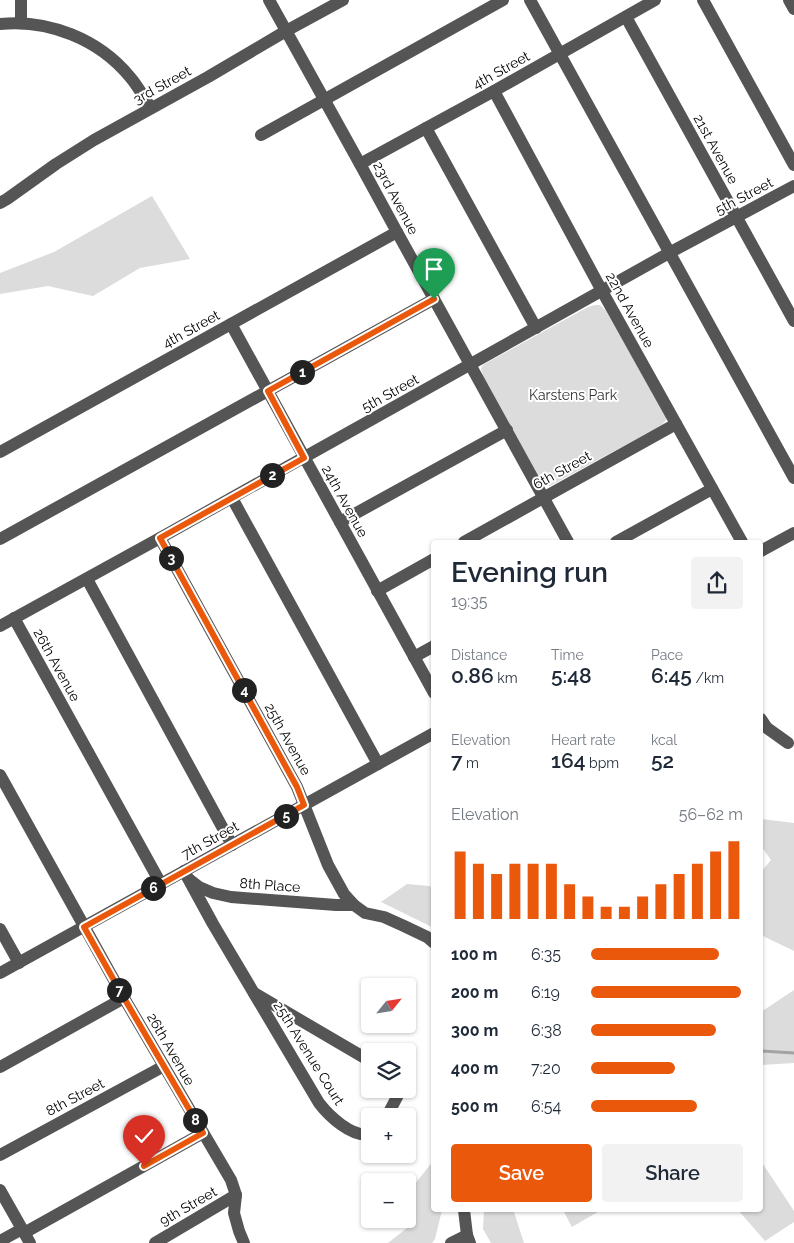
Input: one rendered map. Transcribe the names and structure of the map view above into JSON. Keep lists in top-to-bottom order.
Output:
{
  "streets": {
    "street": [
      "4th Street",
      "3rd Street",
      "21st Avenue",
      "5th Street",
      "23rd Avenue",
      "22nd Avenue",
      "6th Street",
      "24th Avenue",
      "26th Avenue",
      "25th Avenue",
      "7th Street",
      "8th Place",
      "25th Avenue Court",
      "8th Street",
      "9th Street"
    ]
  },
  "crossings": [
    ["4th Street", "21st Avenue"],
    ["4th Street", "23rd Avenue"],
    ["4th Street", "22nd Avenue"],
    ["4th Street", "24th Avenue"],
    ["3rd Street", "23rd Avenue"],
    ["21st Avenue", "5th Street"],
    ["5th Street", "23rd Avenue"],
    ["5th Street", "22nd Avenue"],
    ["5th Street", "24th Avenue"],
    ["5th Street", "26th Avenue"],
    ["5th Street", "25th Avenue"],
    ["23rd Avenue", "6th Street"],
    ["22nd Avenue", "6th Street"],
    ["26th Avenue", "7th Street"],
    ["26th Avenue", "8th Street"],
    ["26th Avenue", "9th Street"],
    ["25th Avenue", "7th Street"],
    ["25th Avenue", "8th Place"],
    ["7th Street", "8th Place"],
    ["7th Street", "25th Avenue Court"],
    ["8th Place", "25th Avenue Court"]
  ],
  "parks": ["Karstens Park"],
  "north": "top right",
  "page": {
    "pins": [
      "1",
      "2",
      "3",
      "4",
      "5",
      "6",
      "7",
      "8"
    ],
    "heading": ["Evening run", "19:35"],
    "stats": [
      ["Distance", "0.86 km"],
      ["Time", "5:48"],
      ["Pace", "6:45 /km"],
      ["Elevation", "7 m"],
      ["Heart rate", "164 bpm"],
      ["kcal", "52"]
    ],
    "chart": ["Elevation", "56–62 m"],
    "list": [
      {
        "name": "100 m",
        "note": "6:35"
      },
      {
        "name": "200 m",
        "note": "6:19"
      },
      {
        "name": "300 m",
        "note": "6:38"
      },
      {
        "name": "400 m",
        "note": "7:20"
      },
      {
        "name": "500 m",
        "note": "6:54"
      }
    ],
    "map_buttons": ["+", "−"],
    "buttons": ["Save", "Share"]
  }
}
